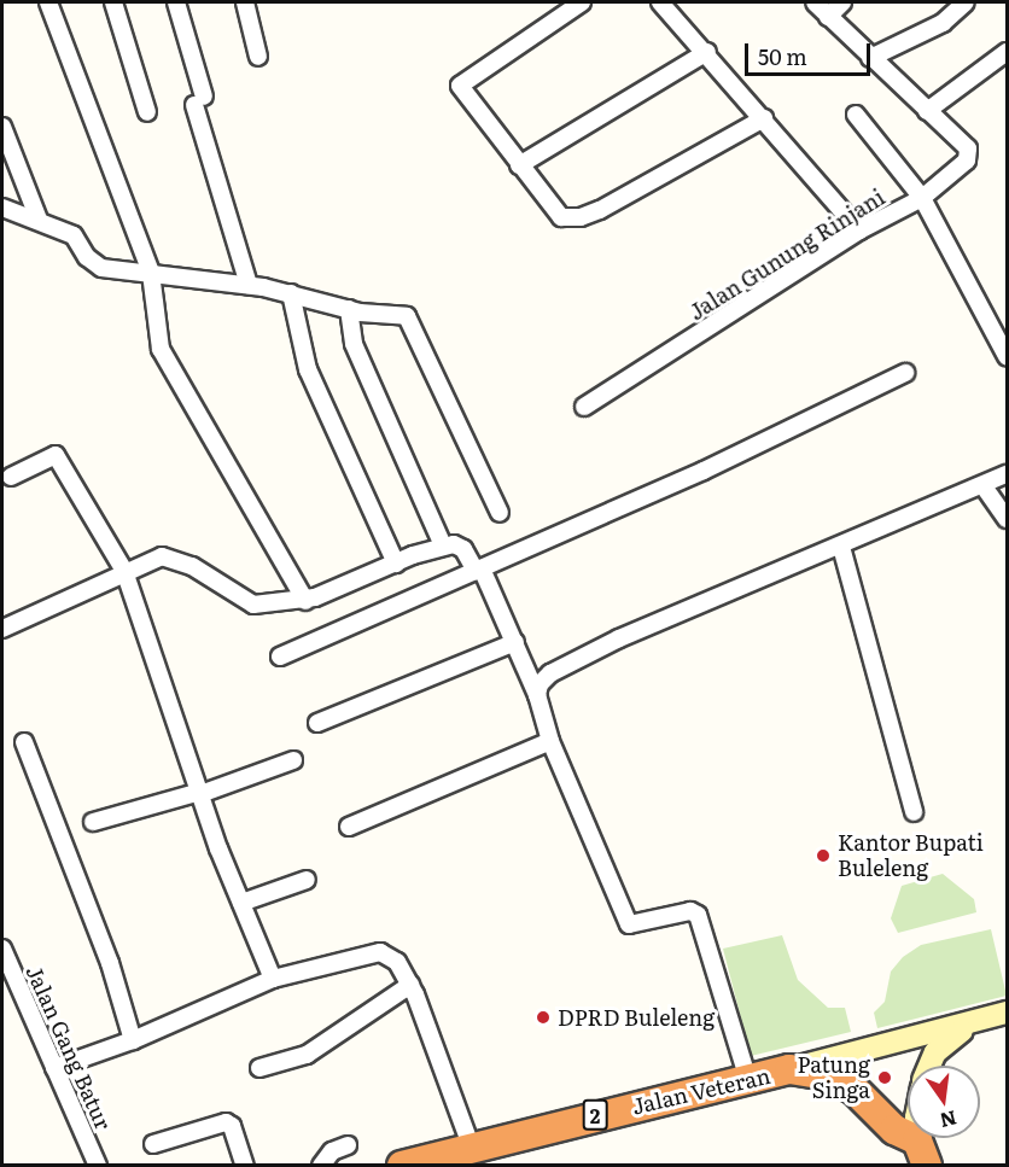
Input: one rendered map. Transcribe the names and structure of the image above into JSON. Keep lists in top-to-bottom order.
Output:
{
  "streets": {
    "highway": ["Jalan Veteran", "2"],
    "street": ["Jalan Gunung Rinjani", "Jalan Gang Batur"]
  },
  "crossings": [
    ["Jalan Veteran", "2"]
  ],
  "places": ["Kantor Bupati Buleleng", "DPRD Buleleng", "Patung Singa"],
  "scale_bar": "50 m",
  "north": "bottom"
}
